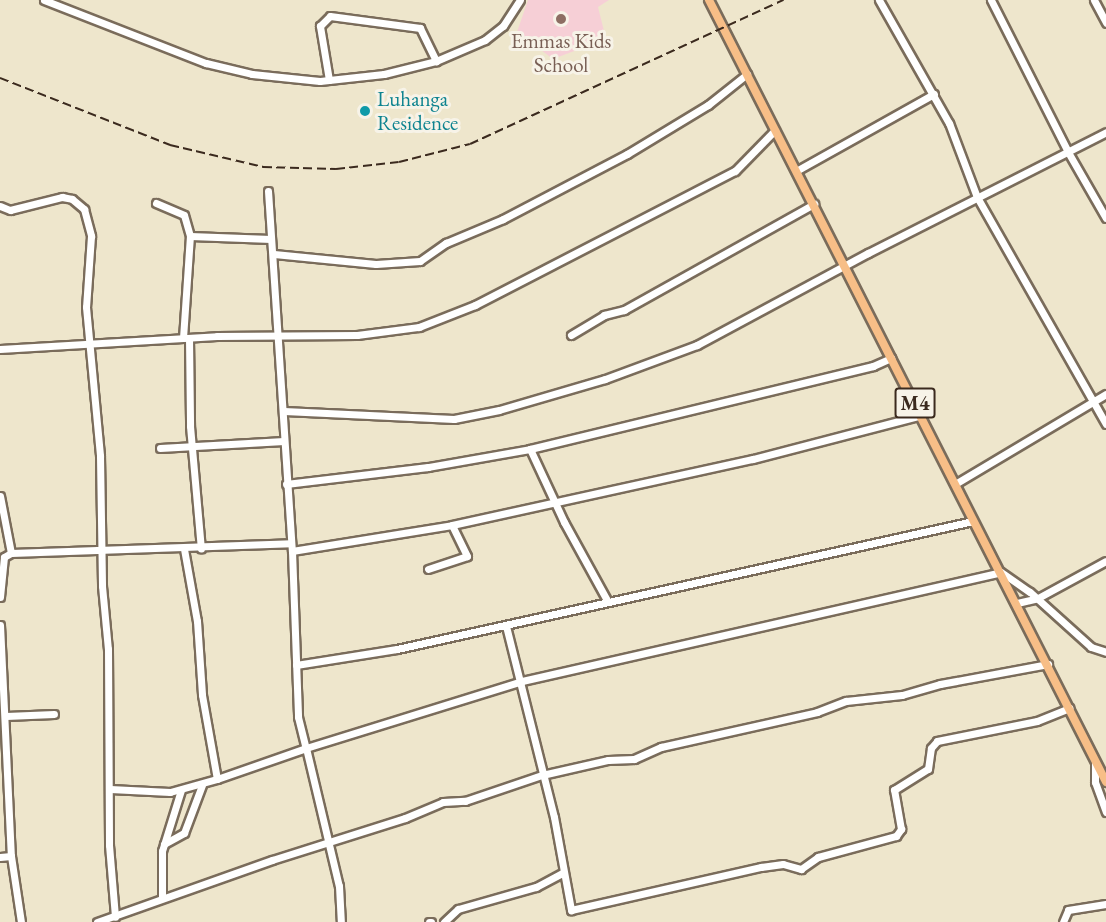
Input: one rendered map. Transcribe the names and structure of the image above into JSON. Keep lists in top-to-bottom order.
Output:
{
  "streets": {
    "main road": ["M4"]
  },
  "places": ["Emmas Kids School", "Luhanga Residence"]
}
